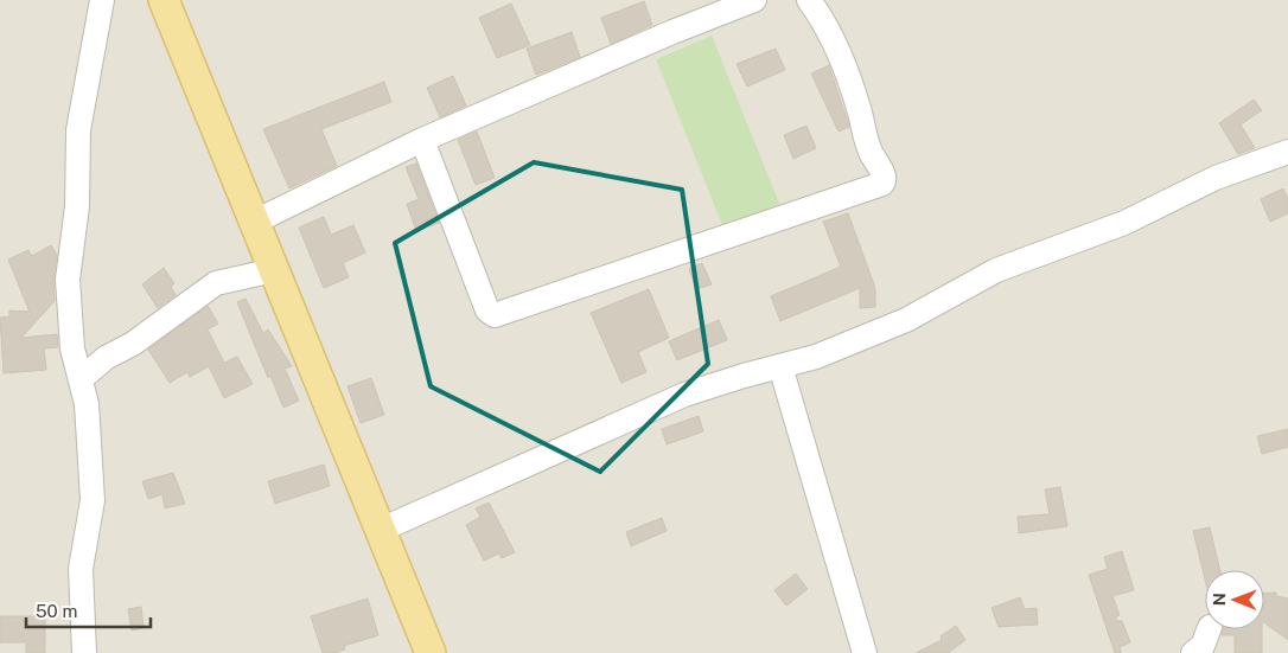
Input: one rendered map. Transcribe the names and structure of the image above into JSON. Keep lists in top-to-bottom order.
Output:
{
  "scale_bar": "50 m",
  "north": "left"
}
